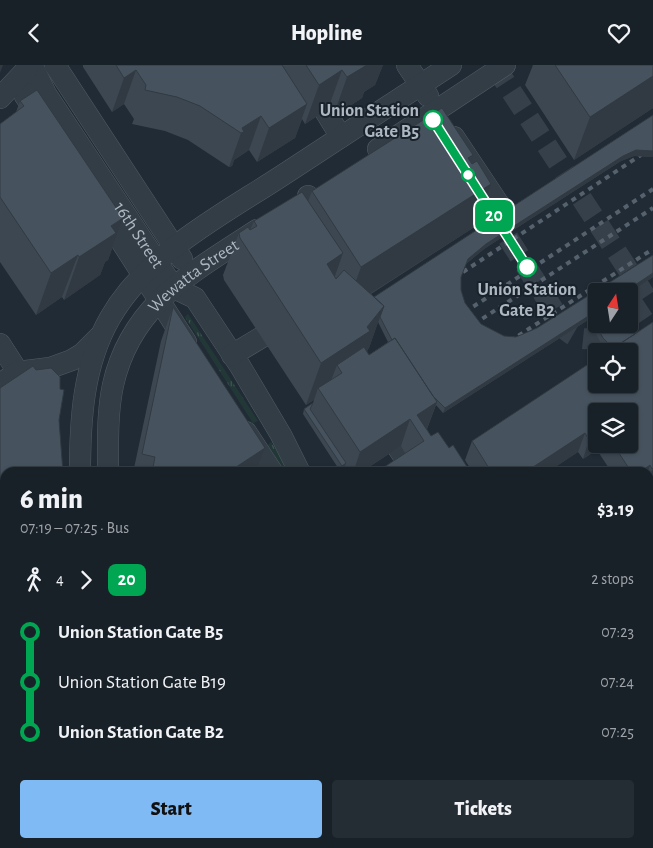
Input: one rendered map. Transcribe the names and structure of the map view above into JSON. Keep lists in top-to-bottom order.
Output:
{
  "streets": {
    "street": ["16th Street", "Wewatta Street"]
  },
  "crossings": [
    ["16th Street", "Wewatta Street"]
  ],
  "places": ["Union Station Gate B5", "Union Station Gate B2"],
  "lines": ["bus line 20"],
  "north": "top",
  "page": {
    "header": "Hopline",
    "on_map": "20",
    "heading": ["6 min", "07:19 – 07:25 · Bus", "$3.19"],
    "legs": ["4", "20", "2 stops"],
    "list": [
      {
        "name": "Union Station Gate B5",
        "value": "07:23"
      },
      {
        "name": "Union Station Gate B19",
        "value": "07:24"
      },
      {
        "name": "Union Station Gate B2",
        "value": "07:25"
      }
    ],
    "buttons": ["Start", "Tickets"]
  }
}
